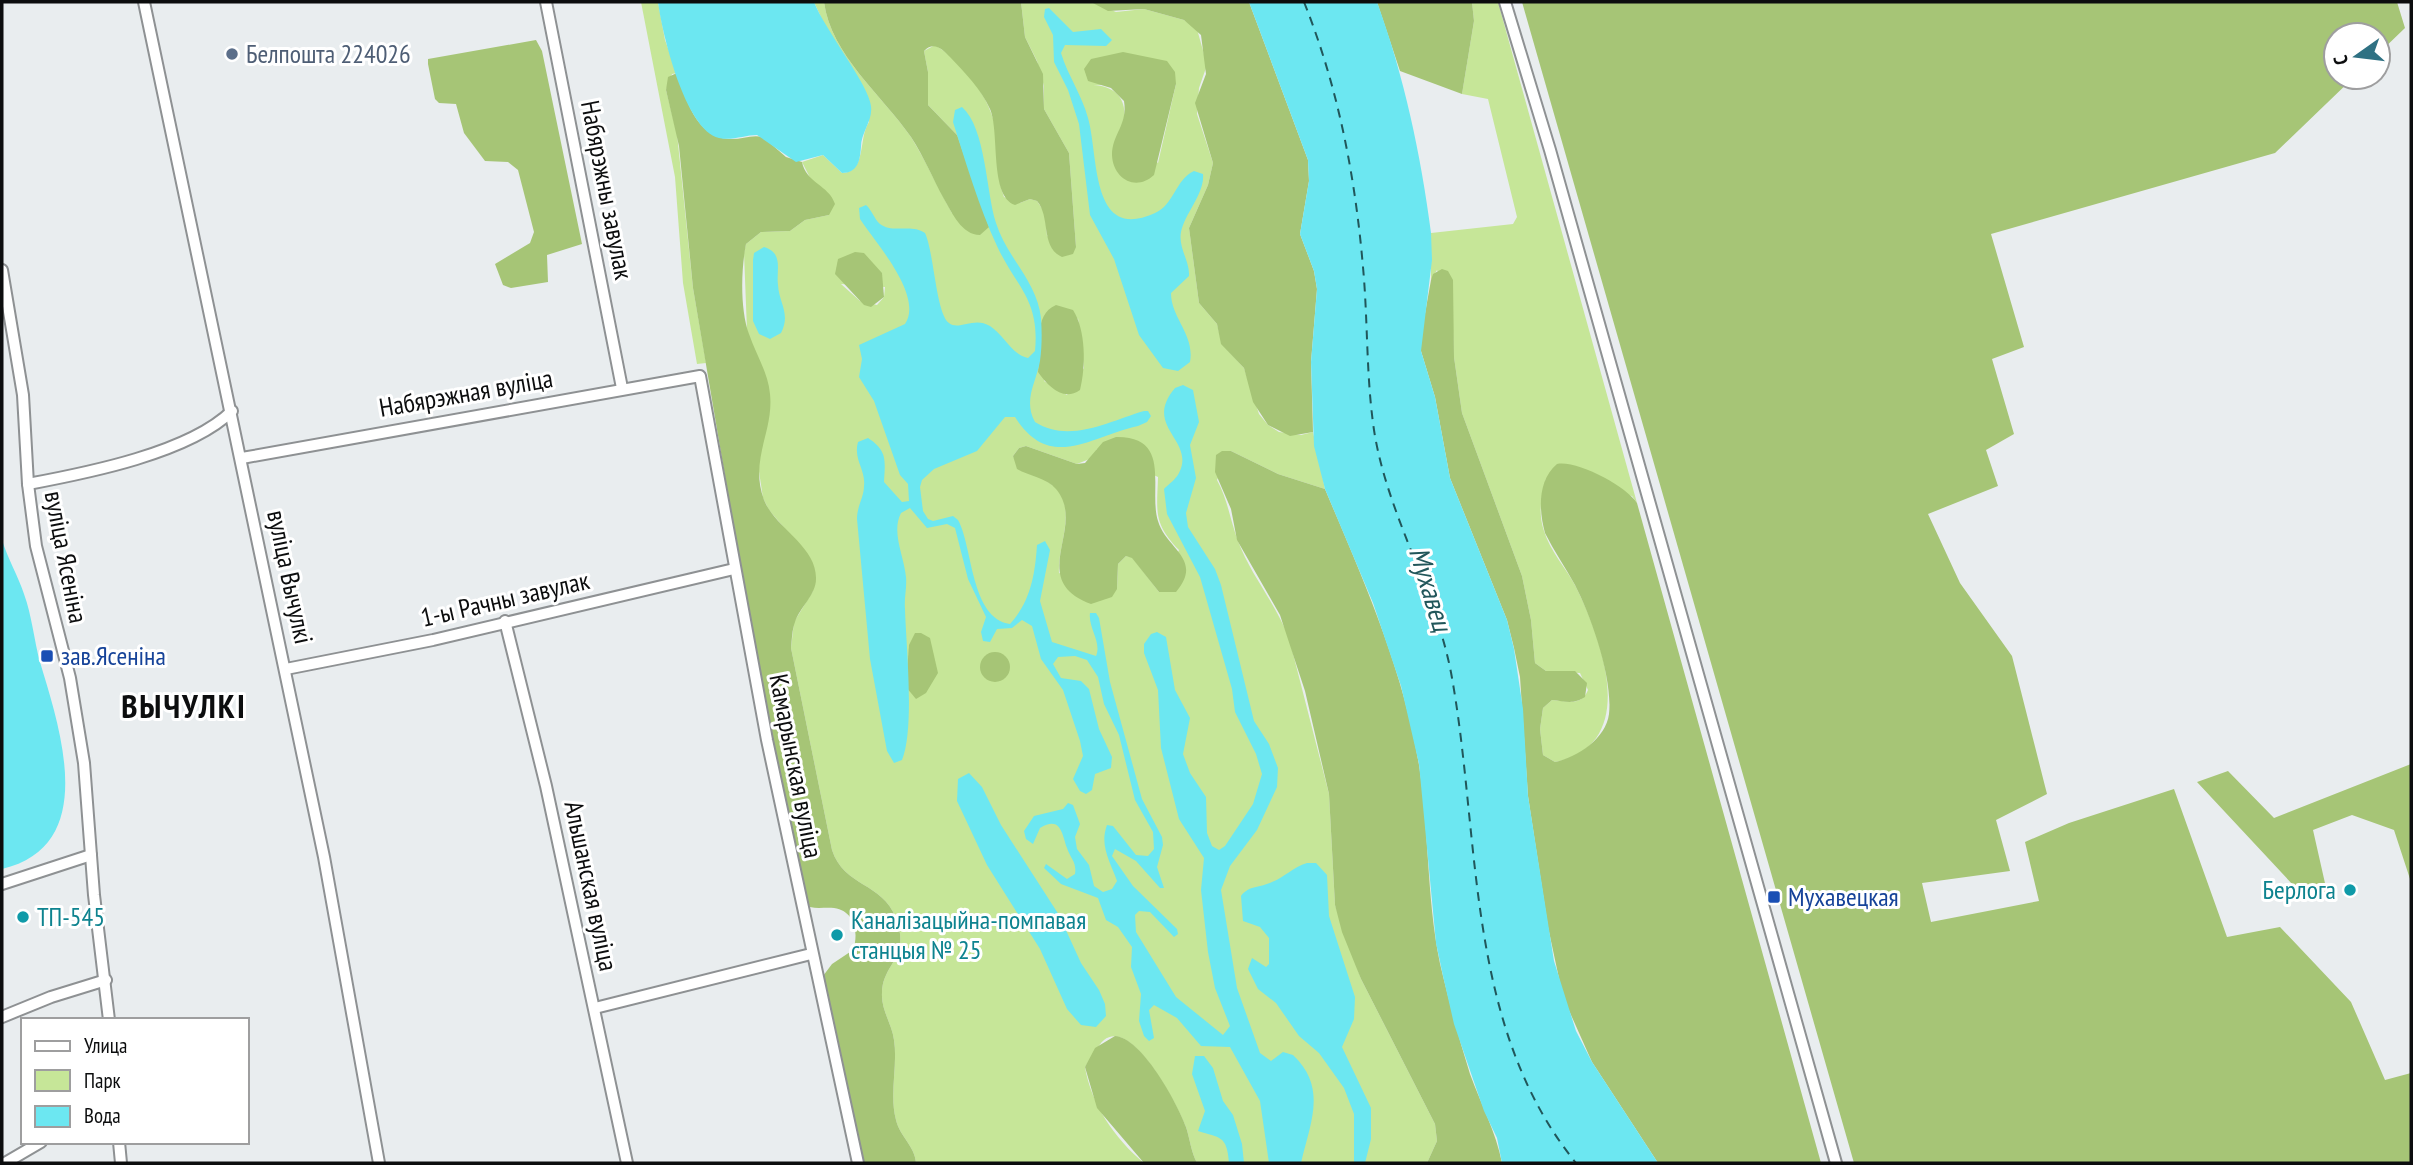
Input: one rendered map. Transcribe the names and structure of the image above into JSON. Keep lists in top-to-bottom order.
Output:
{
  "streets": {
    "street": [
      "Набярэжны завулак",
      "Набярэжная вуліца",
      "вуліца Ясеніна",
      "вуліца Вычулкі",
      "1-ы Рачны завулак",
      "Камарынская вуліца",
      "Альшанская вуліца"
    ]
  },
  "crossings": [
    ["Набярэжны завулак", "Набярэжная вуліца"],
    ["Набярэжная вуліца", "вуліца Вычулкі"],
    ["Набярэжная вуліца", "Камарынская вуліца"],
    ["вуліца Вычулкі", "1-ы Рачны завулак"],
    ["1-ы Рачны завулак", "Камарынская вуліца"],
    ["1-ы Рачны завулак", "Альшанская вуліца"]
  ],
  "districts": ["ВЫЧУЛКІ"],
  "water": ["Мухавец"],
  "places": {
    "other": [
      "Белпошта 224026",
      "Берлога",
      "ТП-545",
      "Каналізацыйна-помпавая станцыя № 25"
    ],
    "transit": ["зав.Ясеніна", "Мухавецкая"]
  },
  "legend": ["Улица", "Парк", "Вода"],
  "north": "left"
}
